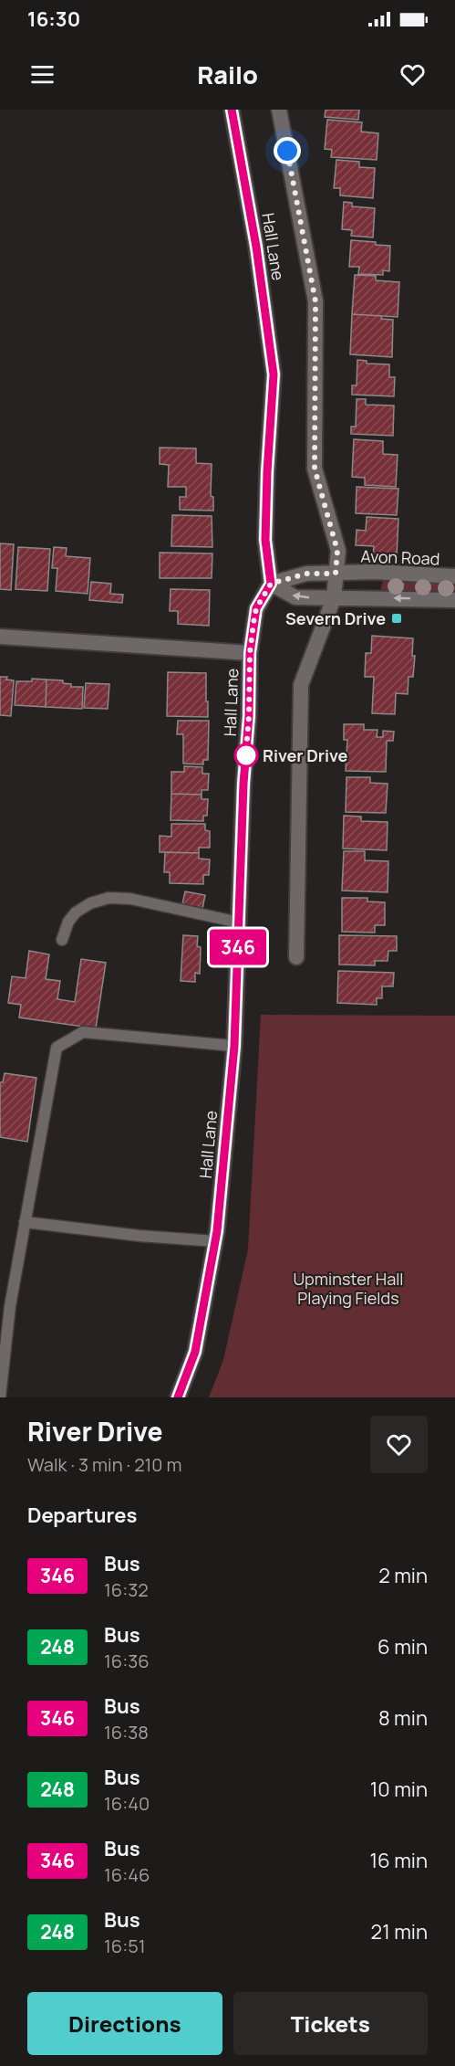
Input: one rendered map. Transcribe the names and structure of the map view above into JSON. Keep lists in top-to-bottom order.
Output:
{
  "streets": {
    "street": ["Hall Lane", "Avon Road"]
  },
  "crossings": [
    ["Hall Lane", "Avon Road"]
  ],
  "parks": ["Upminster Hall Playing Fields"],
  "places": {
    "transit": ["Severn Drive"],
    "other": ["River Drive"]
  },
  "lines": ["bus line 346"],
  "page": {
    "status": "16:30",
    "header": "Railo",
    "on_map": "346",
    "heading": [
      ["River Drive", "Walk · 3 min · 210 m"],
      "Departures"
    ],
    "list": [
      {
        "mark": "346",
        "name": "Bus",
        "note": "16:32",
        "value": "2 min"
      },
      {
        "mark": "248",
        "name": "Bus",
        "note": "16:36",
        "value": "6 min"
      },
      {
        "mark": "346",
        "name": "Bus",
        "note": "16:38",
        "value": "8 min"
      },
      {
        "mark": "248",
        "name": "Bus",
        "note": "16:40",
        "value": "10 min"
      },
      {
        "mark": "346",
        "name": "Bus",
        "note": "16:46",
        "value": "16 min"
      },
      {
        "mark": "248",
        "name": "Bus",
        "note": "16:51",
        "value": "21 min"
      }
    ],
    "buttons": ["Directions", "Tickets"]
  }
}
